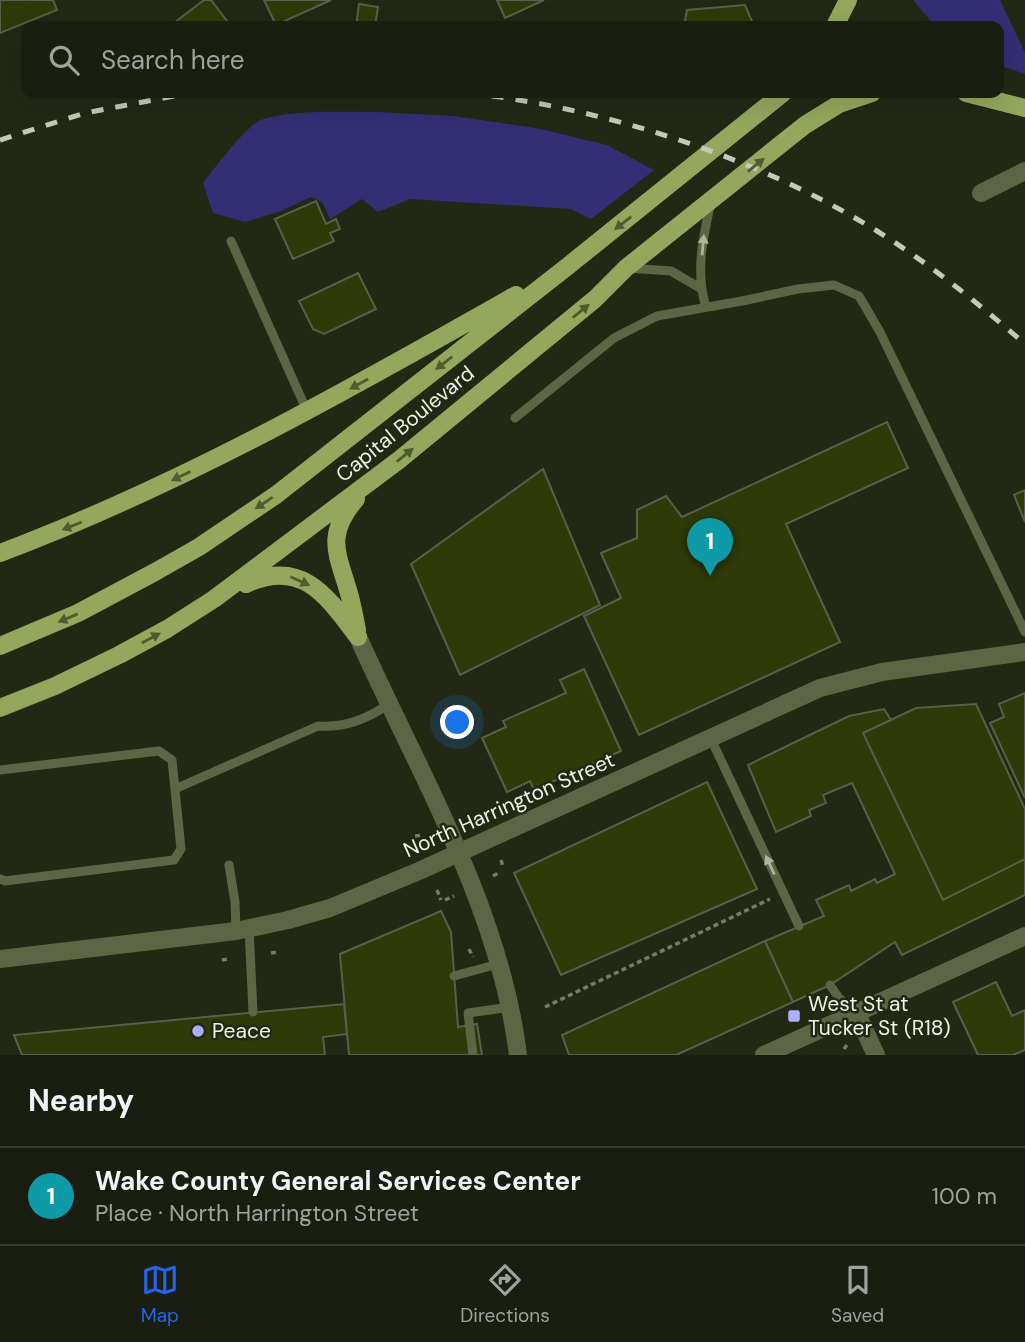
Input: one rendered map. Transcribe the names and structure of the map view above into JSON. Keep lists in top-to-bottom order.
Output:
{
  "streets": {
    "main road": ["Capital Boulevard"],
    "street": ["North Harrington Street"]
  },
  "places": {
    "transit": ["West St at Tucker St (R18)"],
    "other": ["Peace"]
  },
  "page": {
    "search": "Search here",
    "pins": "1",
    "heading": "Nearby",
    "list": [
      {
        "mark": "1",
        "name": "Wake County General Services Center",
        "note": "Place · North Harrington Street",
        "value": "100 m"
      }
    ],
    "nav": ["Map", "Directions", "Saved"]
  }
}
